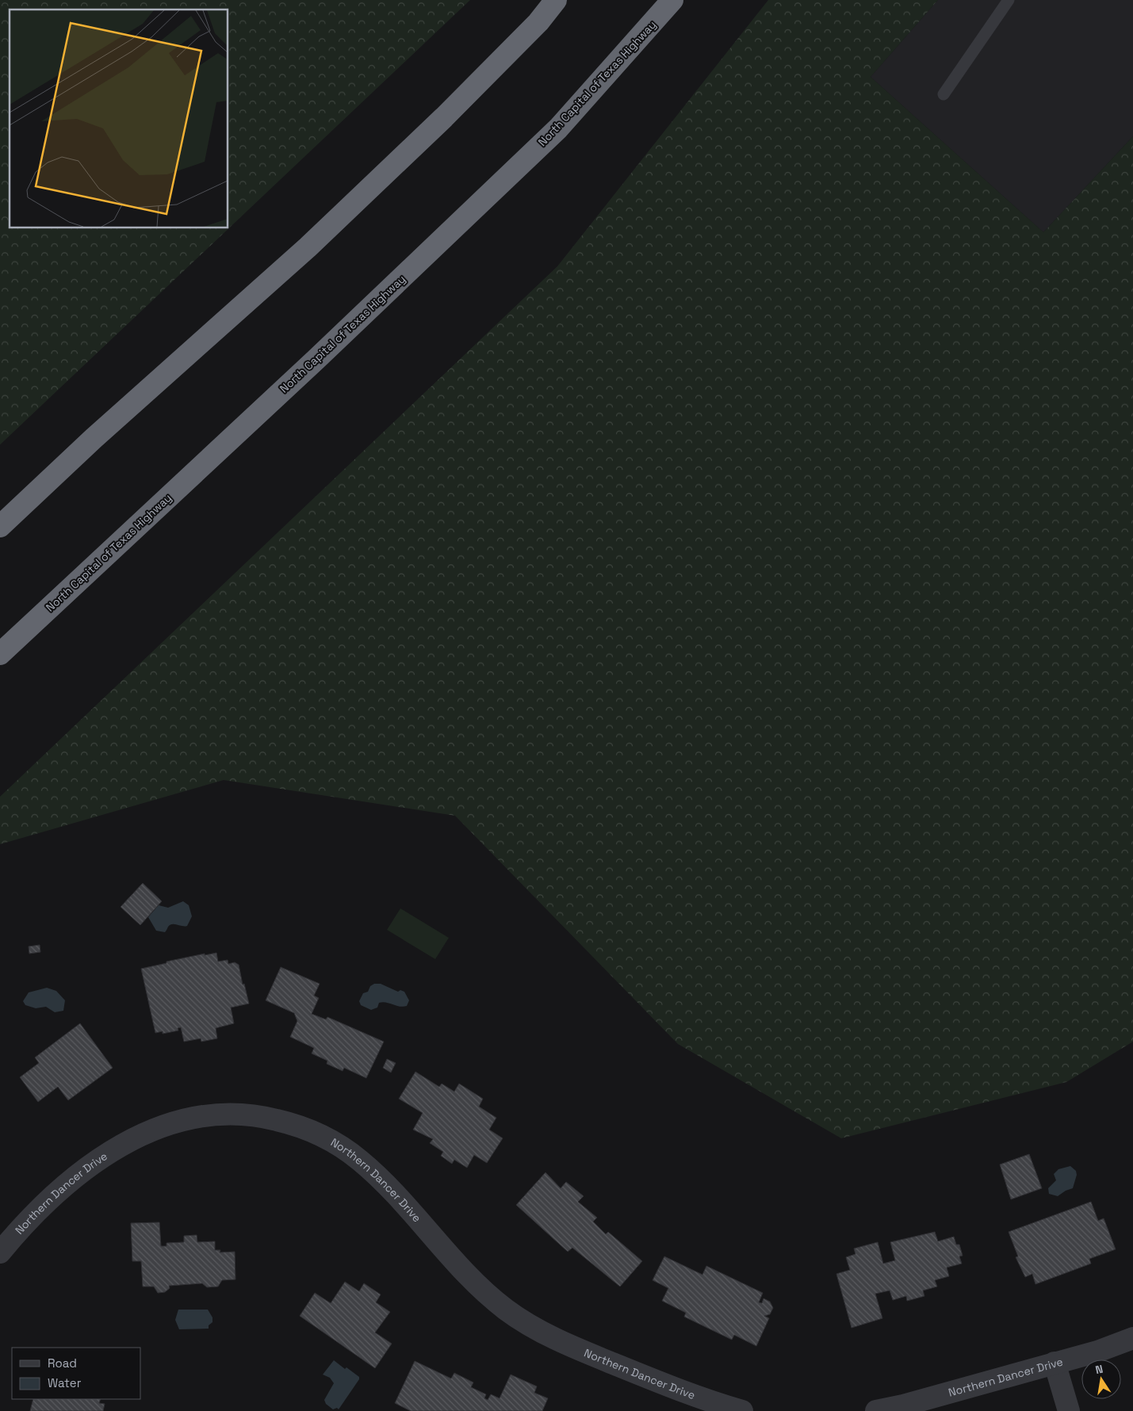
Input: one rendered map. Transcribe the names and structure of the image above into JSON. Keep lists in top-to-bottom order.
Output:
{
  "streets": {
    "highway": ["North Capital of Texas Highway"],
    "street": ["Northern Dancer Drive"]
  },
  "legend": ["Road", "Water"],
  "north": "top"
}
